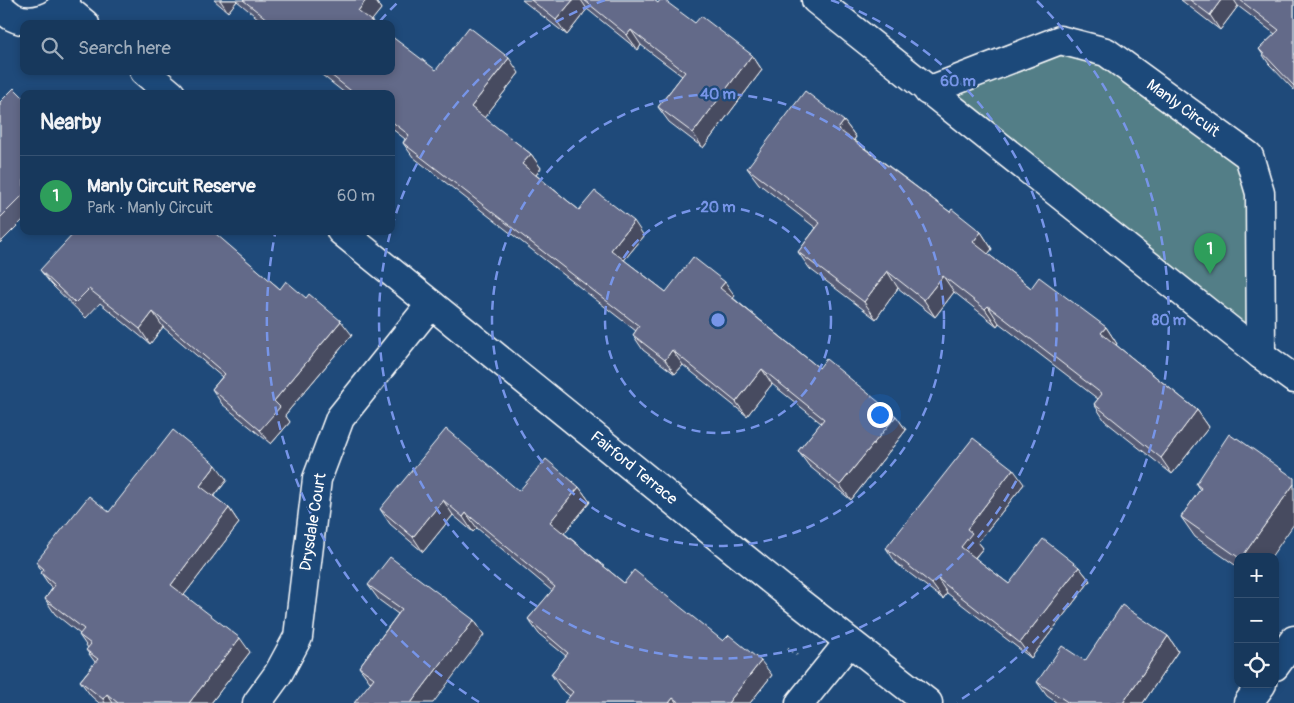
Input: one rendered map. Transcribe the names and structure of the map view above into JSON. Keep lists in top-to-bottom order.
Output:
{
  "streets": {
    "street": ["Manly Circuit", "Fairford Terrace", "Drysdale Court"]
  },
  "crossings": [
    ["Fairford Terrace", "Drysdale Court"]
  ],
  "page": {
    "search": "Search here",
    "heading": "Nearby",
    "list": [
      {
        "mark": "1",
        "name": "Manly Circuit Reserve",
        "note": "Park · Manly Circuit",
        "value": "60 m"
      }
    ],
    "pins": "1",
    "map_buttons": ["+", "−"]
  },
  "rings": [
    "60 m",
    "40 m",
    "20 m",
    "80 m"
  ]
}
